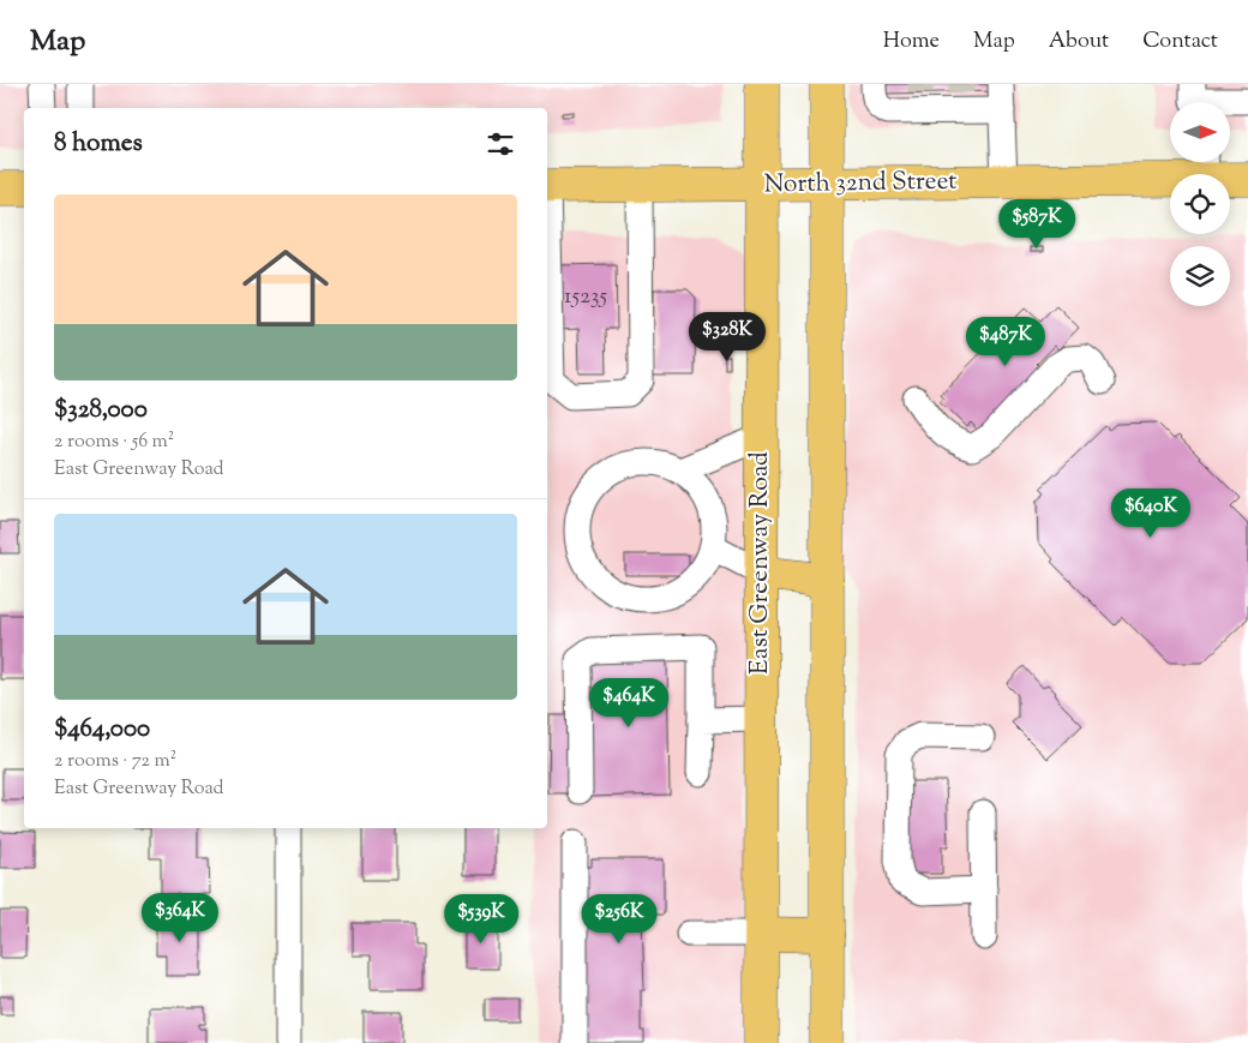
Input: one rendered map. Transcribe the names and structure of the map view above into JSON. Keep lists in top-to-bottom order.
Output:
{
  "streets": {
    "main road": ["North 32nd Street", "East Greenway Road"]
  },
  "crossings": [
    ["North 32nd Street", "East Greenway Road"]
  ],
  "house_numbers": ["15235"],
  "north": "right",
  "page": {
    "header": "Map",
    "nav": [
      "Home",
      "Map",
      "About",
      "Contact"
    ],
    "heading": "8 homes",
    "list": [
      {
        "name": "$328,000",
        "note": "2 rooms · 56 m² · East Greenway Road"
      },
      {
        "name": "$464,000",
        "note": "2 rooms · 72 m² · East Greenway Road"
      }
    ],
    "price": [
      "$587K",
      "$328K",
      "$487K",
      "$640K",
      "$464K",
      "$364K",
      "$539K",
      "$256K"
    ]
  }
}
